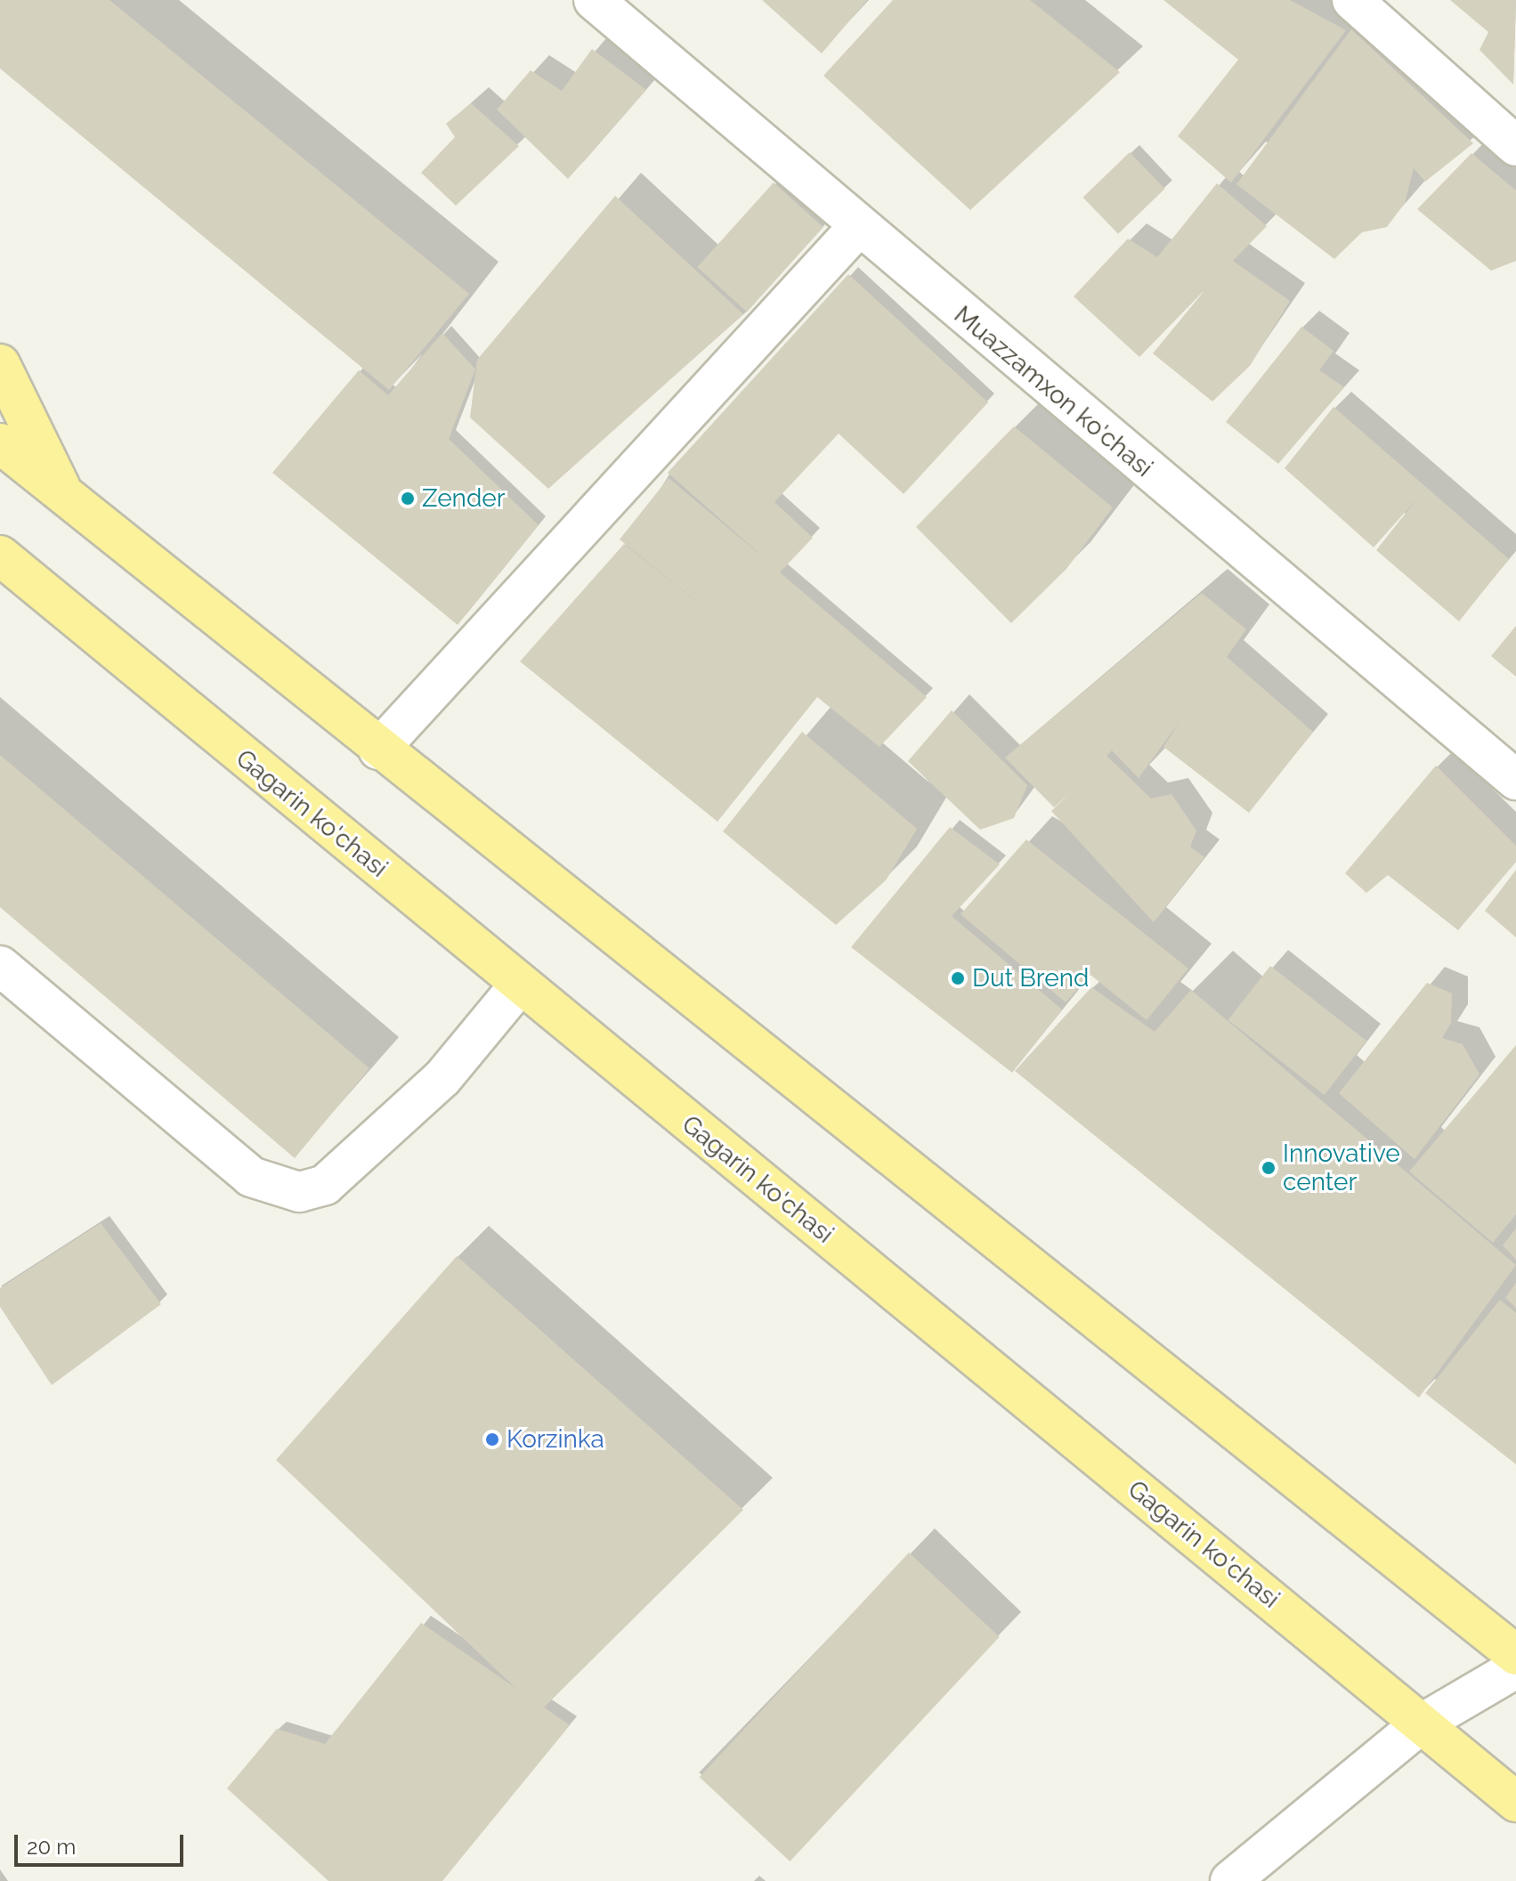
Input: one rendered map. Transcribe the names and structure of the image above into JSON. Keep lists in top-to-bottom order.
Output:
{
  "streets": {
    "main road": ["Gagarin ko'chasi"],
    "street": ["Muazzamxon ko'chasi"]
  },
  "places": [
    "Zender",
    "Dut Brend",
    "Innovative center",
    "Korzinka"
  ],
  "scale_bar": "20 m"
}
